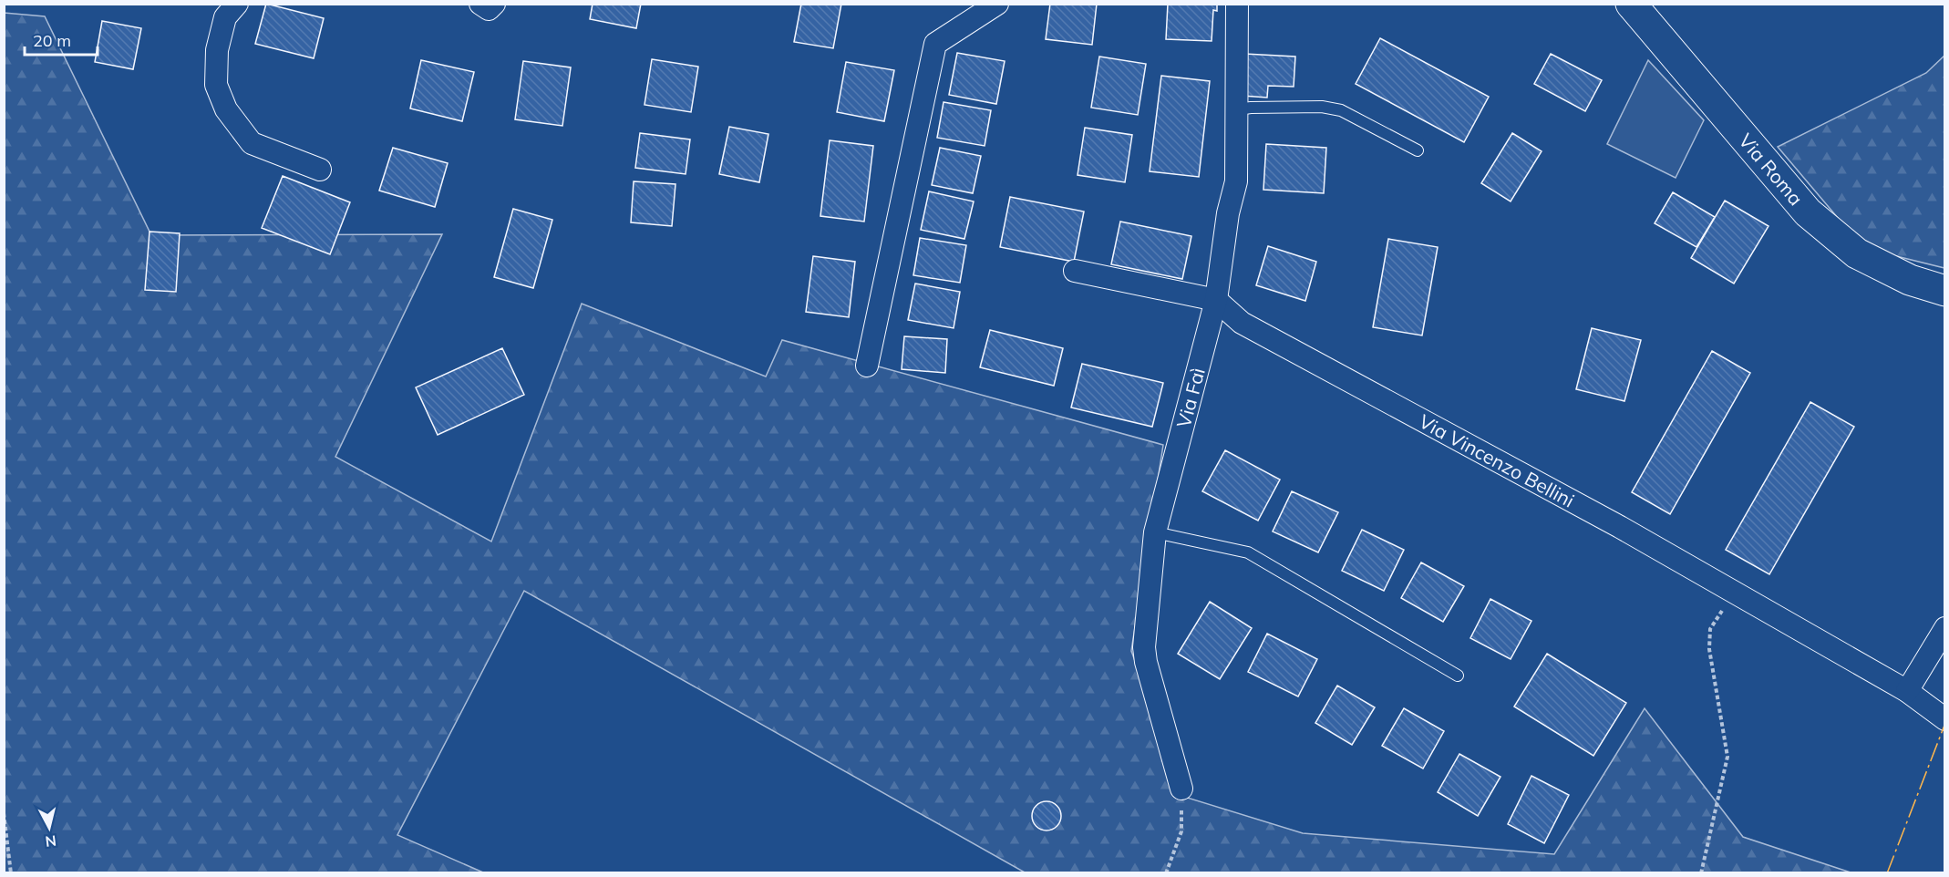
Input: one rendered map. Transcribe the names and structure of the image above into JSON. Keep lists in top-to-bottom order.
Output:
{
  "streets": {
    "street": ["Via Roma", "Via Faì", "Via Vincenzo Bellini"]
  },
  "crossings": [
    ["Via Faì", "Via Vincenzo Bellini"]
  ],
  "scale_bar": "20 m",
  "north": "bottom"
}
